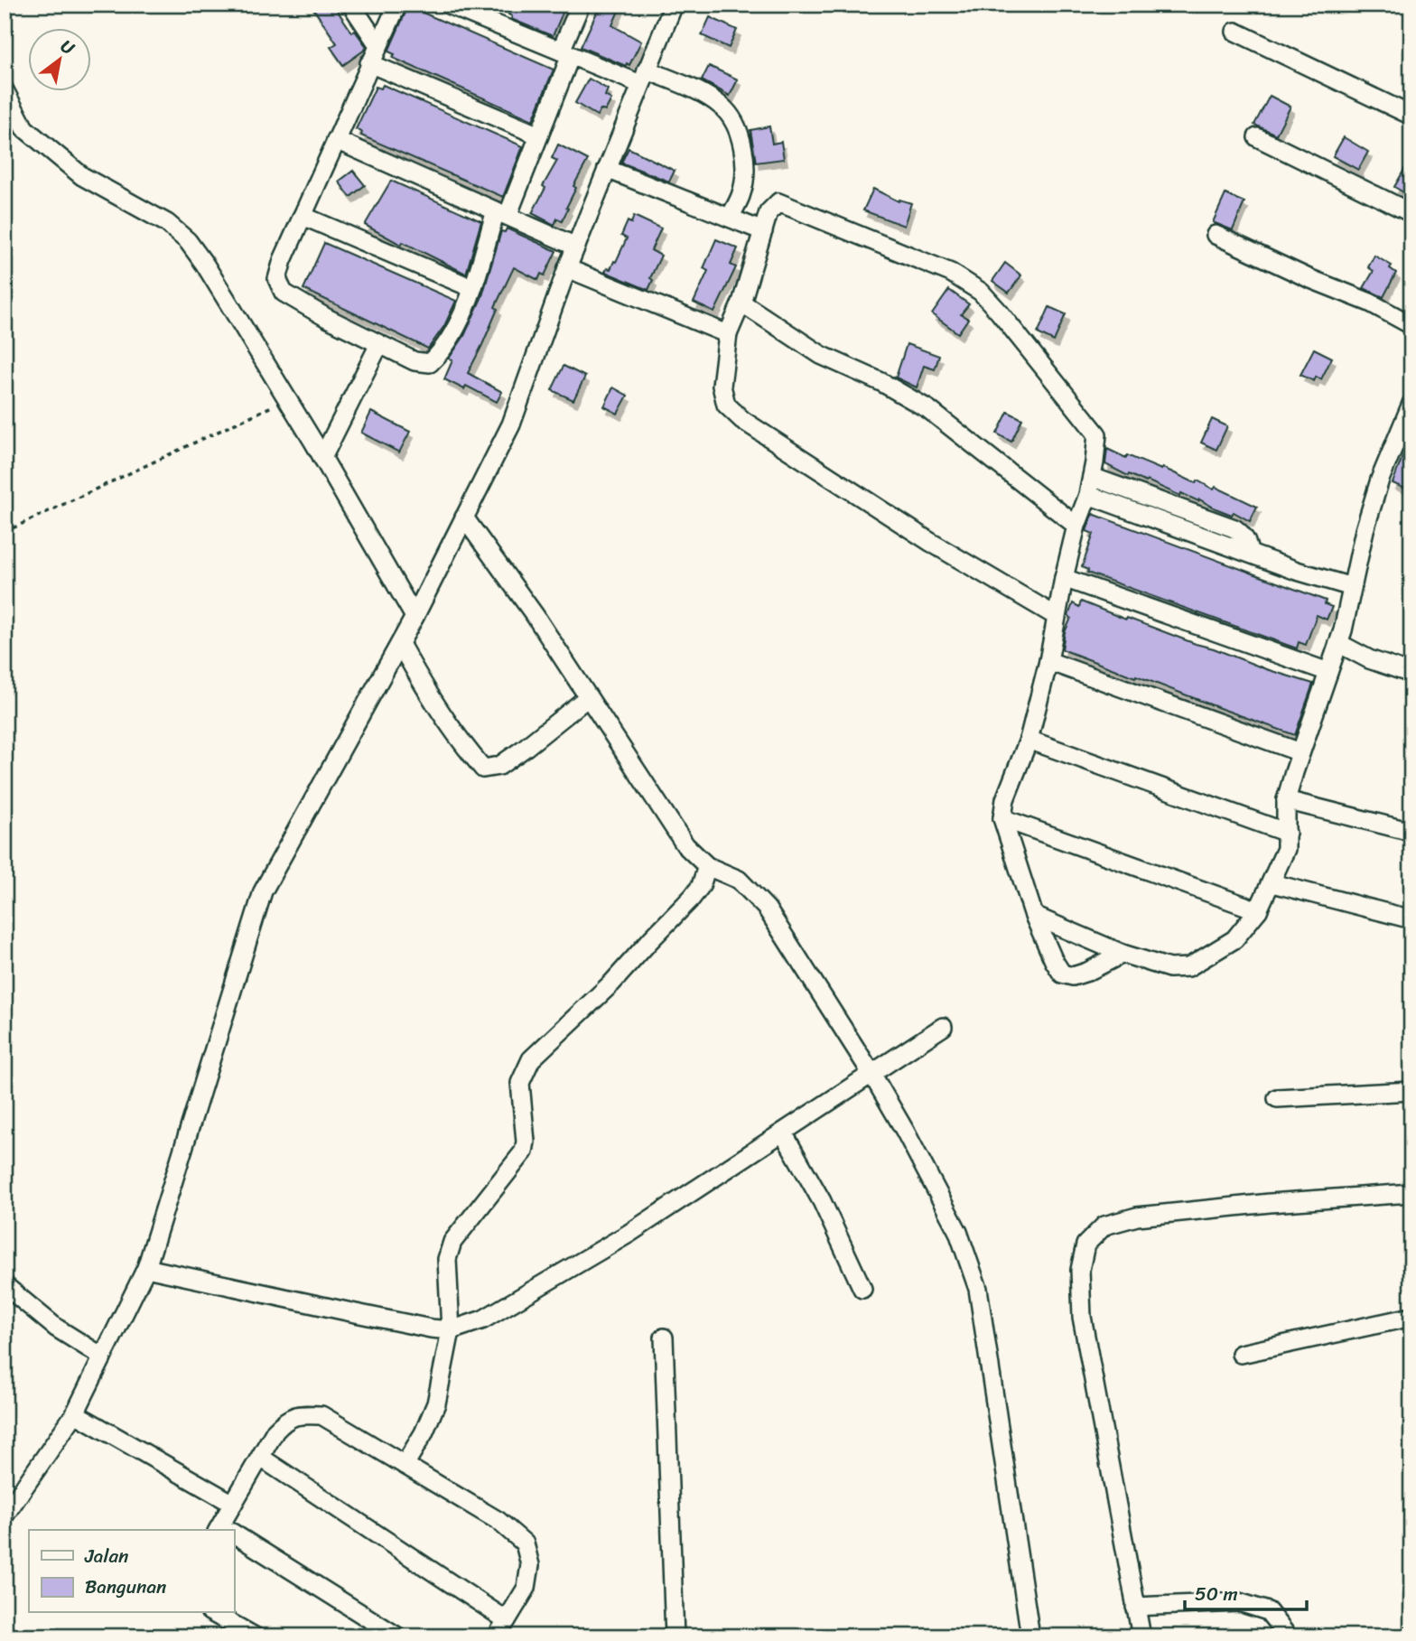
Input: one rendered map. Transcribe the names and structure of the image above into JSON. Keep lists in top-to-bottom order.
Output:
{
  "legend": ["Jalan", "Bangunan"],
  "scale_bar": "50 m",
  "north": "top right"
}
